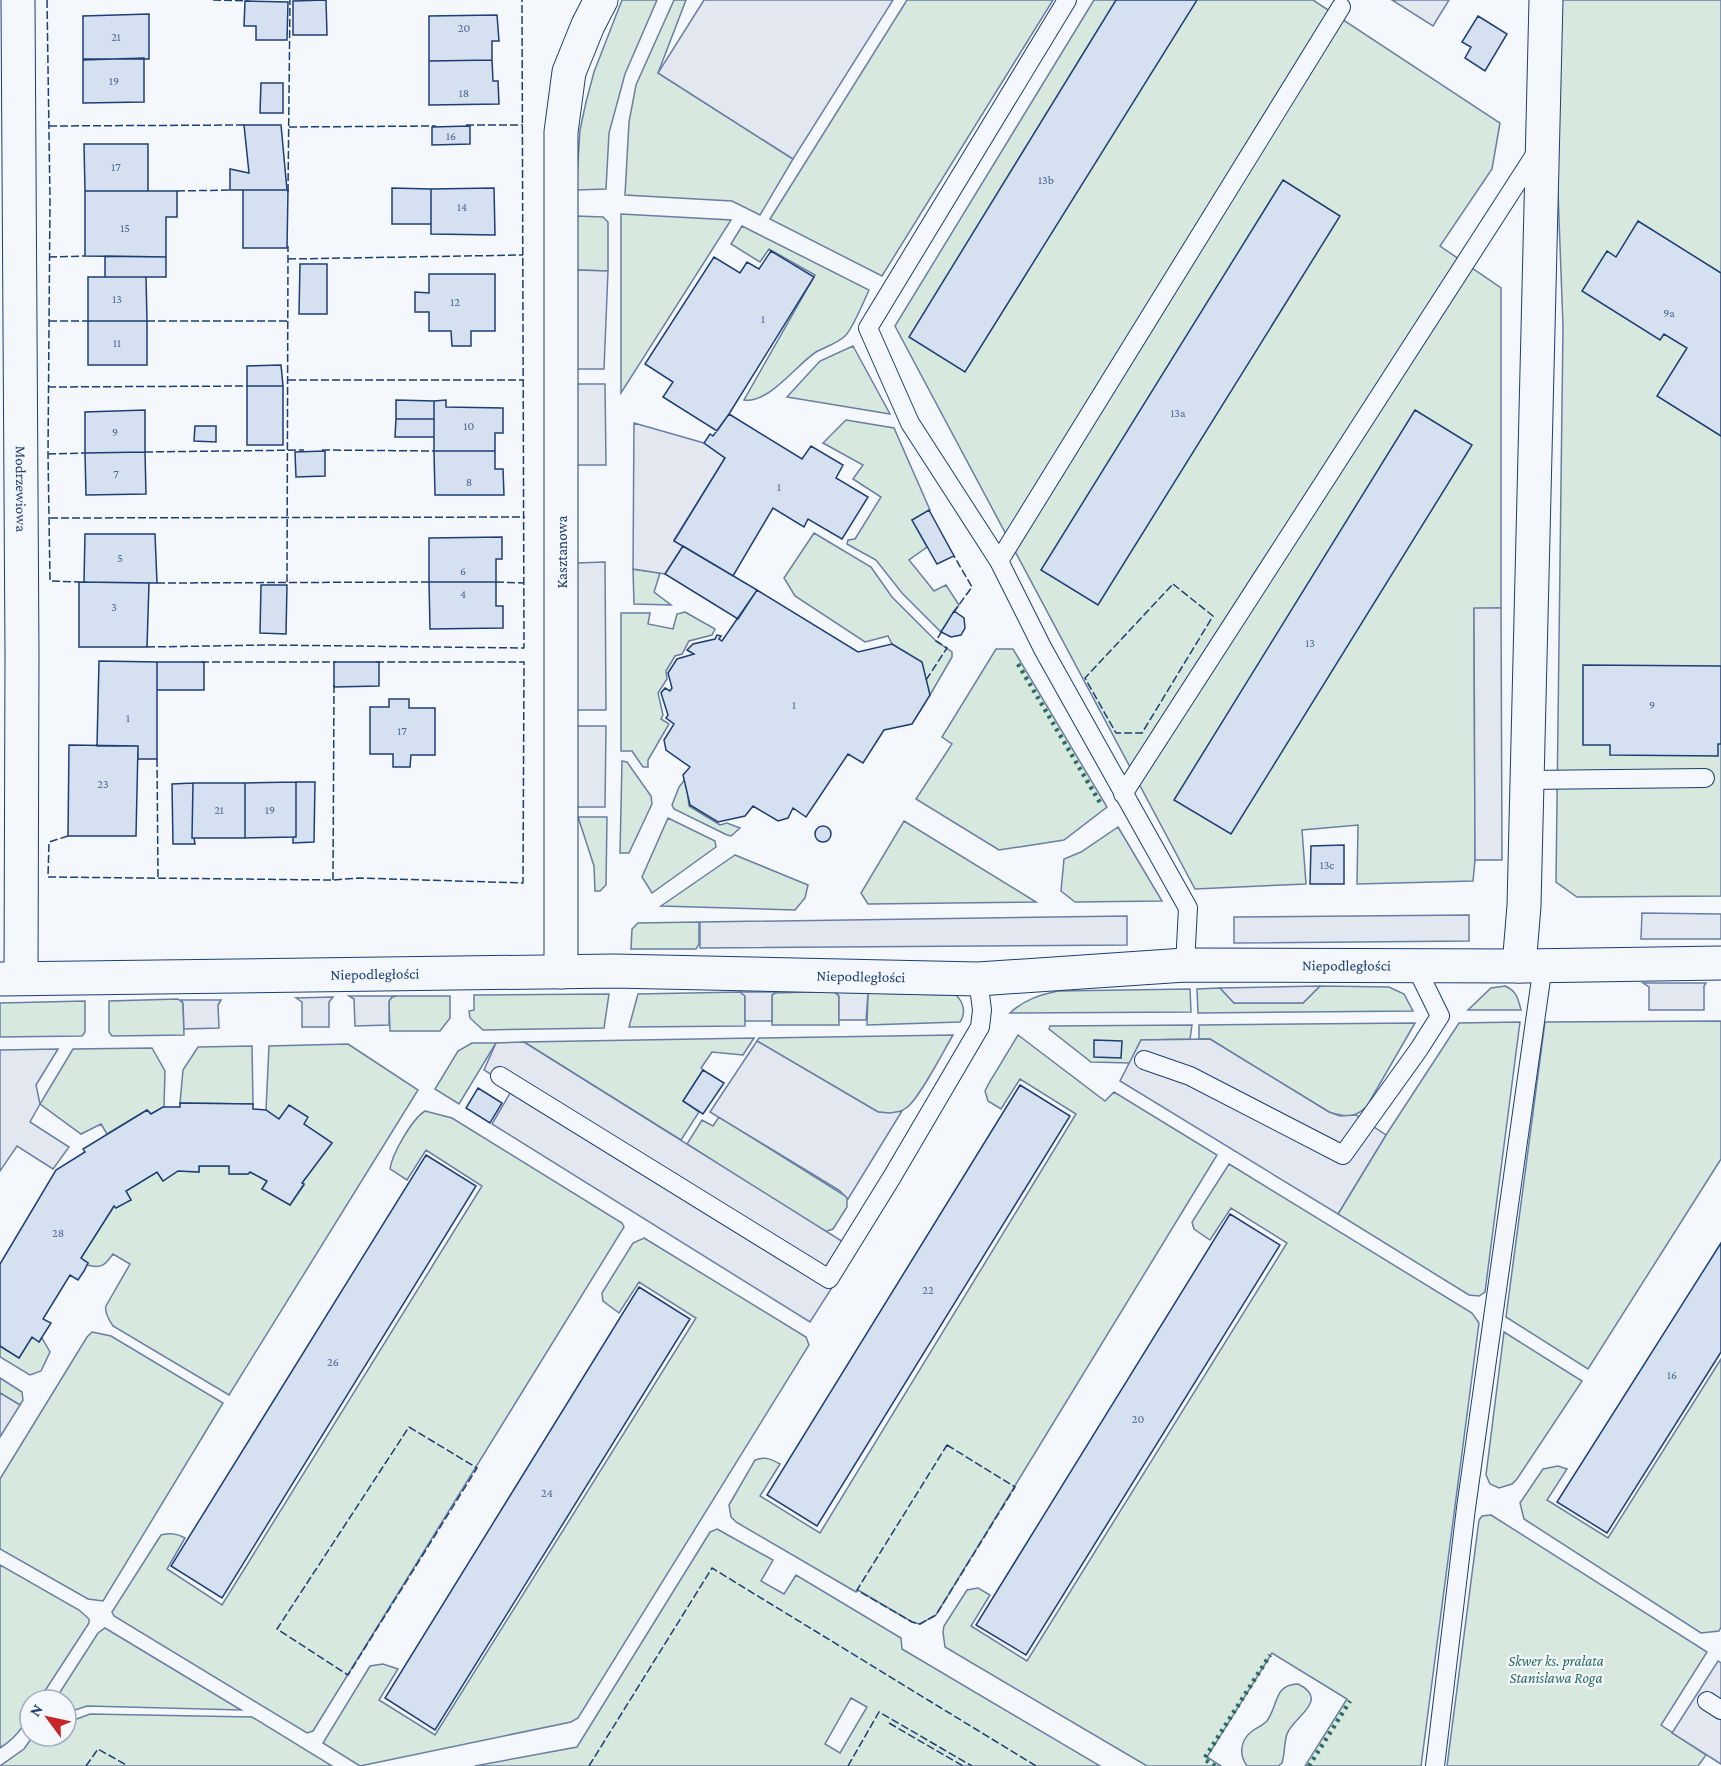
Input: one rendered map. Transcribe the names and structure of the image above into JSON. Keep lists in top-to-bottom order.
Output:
{
  "streets": {
    "street": ["Modrzewiowa", "Kasztanowa", "Niepodległości"]
  },
  "crossings": [
    ["Modrzewiowa", "Niepodległości"],
    ["Kasztanowa", "Niepodległości"]
  ],
  "parks": ["Skwer ks. prałata Stanisława Roga"],
  "house_numbers": [
    "20",
    "21",
    "19",
    "18",
    "16",
    "17",
    "13b",
    "14",
    "15",
    "13",
    "12",
    "9a",
    "1",
    "11",
    "13a",
    "10",
    "9",
    "7",
    "8",
    "1",
    "5",
    "6",
    "4",
    "3",
    "13",
    "1",
    "9",
    "1",
    "17",
    "23",
    "21",
    "19",
    "13c",
    "28",
    "22",
    "26",
    "16",
    "20",
    "24"
  ],
  "north": "top left"
}
